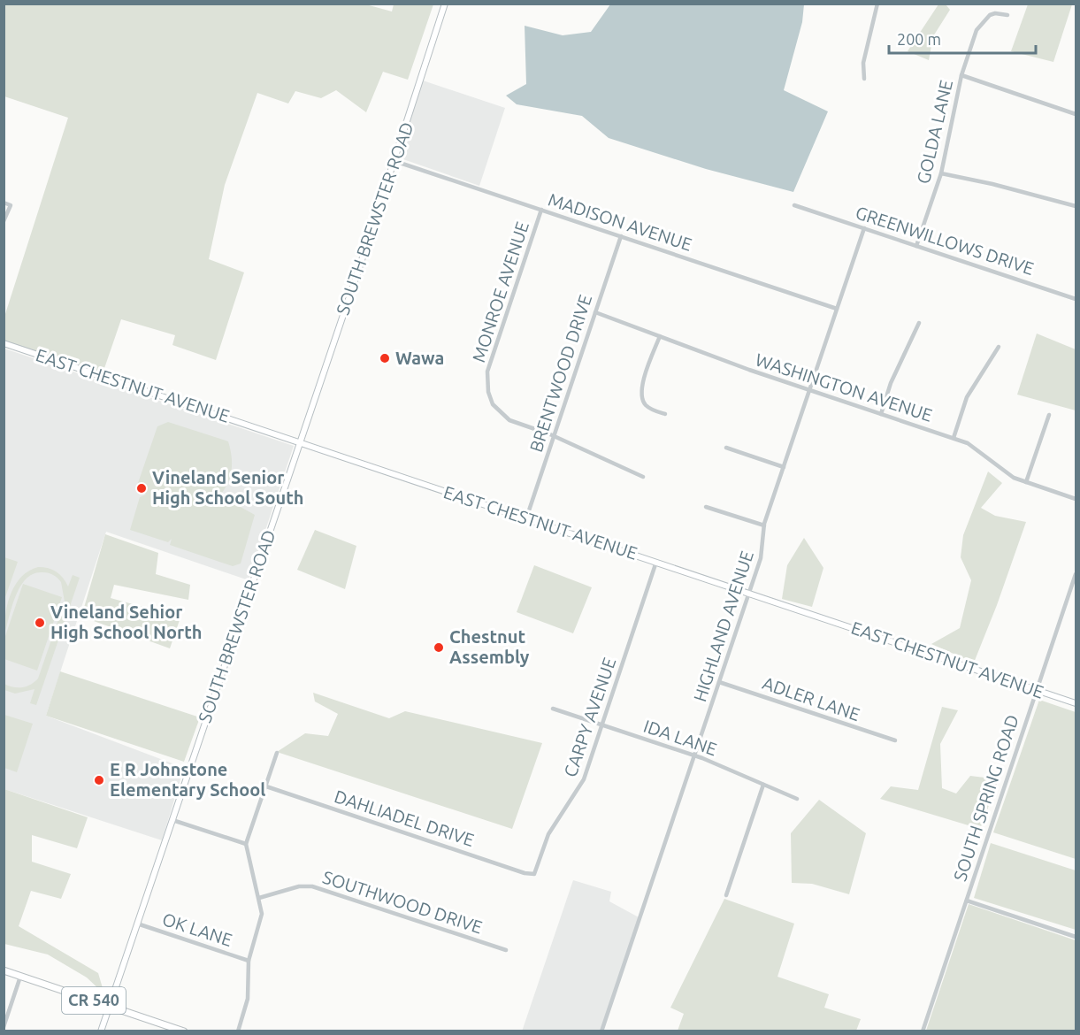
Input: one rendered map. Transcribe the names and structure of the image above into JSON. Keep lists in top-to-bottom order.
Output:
{
  "streets": {
    "main road": ["CR 540"],
    "street": [
      "GOLDA LANE",
      "SOUTH BREWSTER ROAD",
      "MADISON AVENUE",
      "GREENWILLOWS DRIVE",
      "MONROE AVENUE",
      "BRENTWOOD DRIVE",
      "EAST CHESTNUT AVENUE",
      "WASHINGTON AVENUE",
      "HIGHLAND AVENUE",
      "ADLER LANE",
      "CARPY AVENUE",
      "IDA LANE",
      "SOUTH SPRING ROAD",
      "DAHLIADEL DRIVE",
      "SOUTHWOOD DRIVE",
      "OK LANE"
    ]
  },
  "crossings": [
    ["GOLDA LANE", "GREENWILLOWS DRIVE"],
    ["SOUTH BREWSTER ROAD", "MADISON AVENUE"],
    ["SOUTH BREWSTER ROAD", "EAST CHESTNUT AVENUE"],
    ["SOUTH BREWSTER ROAD", "OK LANE"],
    ["SOUTH BREWSTER ROAD", "CR 540"],
    ["MADISON AVENUE", "MONROE AVENUE"],
    ["MADISON AVENUE", "BRENTWOOD DRIVE"],
    ["MADISON AVENUE", "HIGHLAND AVENUE"],
    ["GREENWILLOWS DRIVE", "HIGHLAND AVENUE"],
    ["MONROE AVENUE", "BRENTWOOD DRIVE"],
    ["BRENTWOOD DRIVE", "EAST CHESTNUT AVENUE"],
    ["BRENTWOOD DRIVE", "WASHINGTON AVENUE"],
    ["EAST CHESTNUT AVENUE", "HIGHLAND AVENUE"],
    ["EAST CHESTNUT AVENUE", "CARPY AVENUE"],
    ["EAST CHESTNUT AVENUE", "SOUTH SPRING ROAD"],
    ["WASHINGTON AVENUE", "HIGHLAND AVENUE"],
    ["HIGHLAND AVENUE", "ADLER LANE"],
    ["HIGHLAND AVENUE", "IDA LANE"],
    ["CARPY AVENUE", "IDA LANE"],
    ["CARPY AVENUE", "DAHLIADEL DRIVE"]
  ],
  "places": [
    "Wawa",
    "Vineland Senior High School South",
    "Vineland Sehior High School North",
    "Chestnut Assembly",
    "E R Johnstone Elementary School"
  ],
  "scale_bar": "200 m"
}
